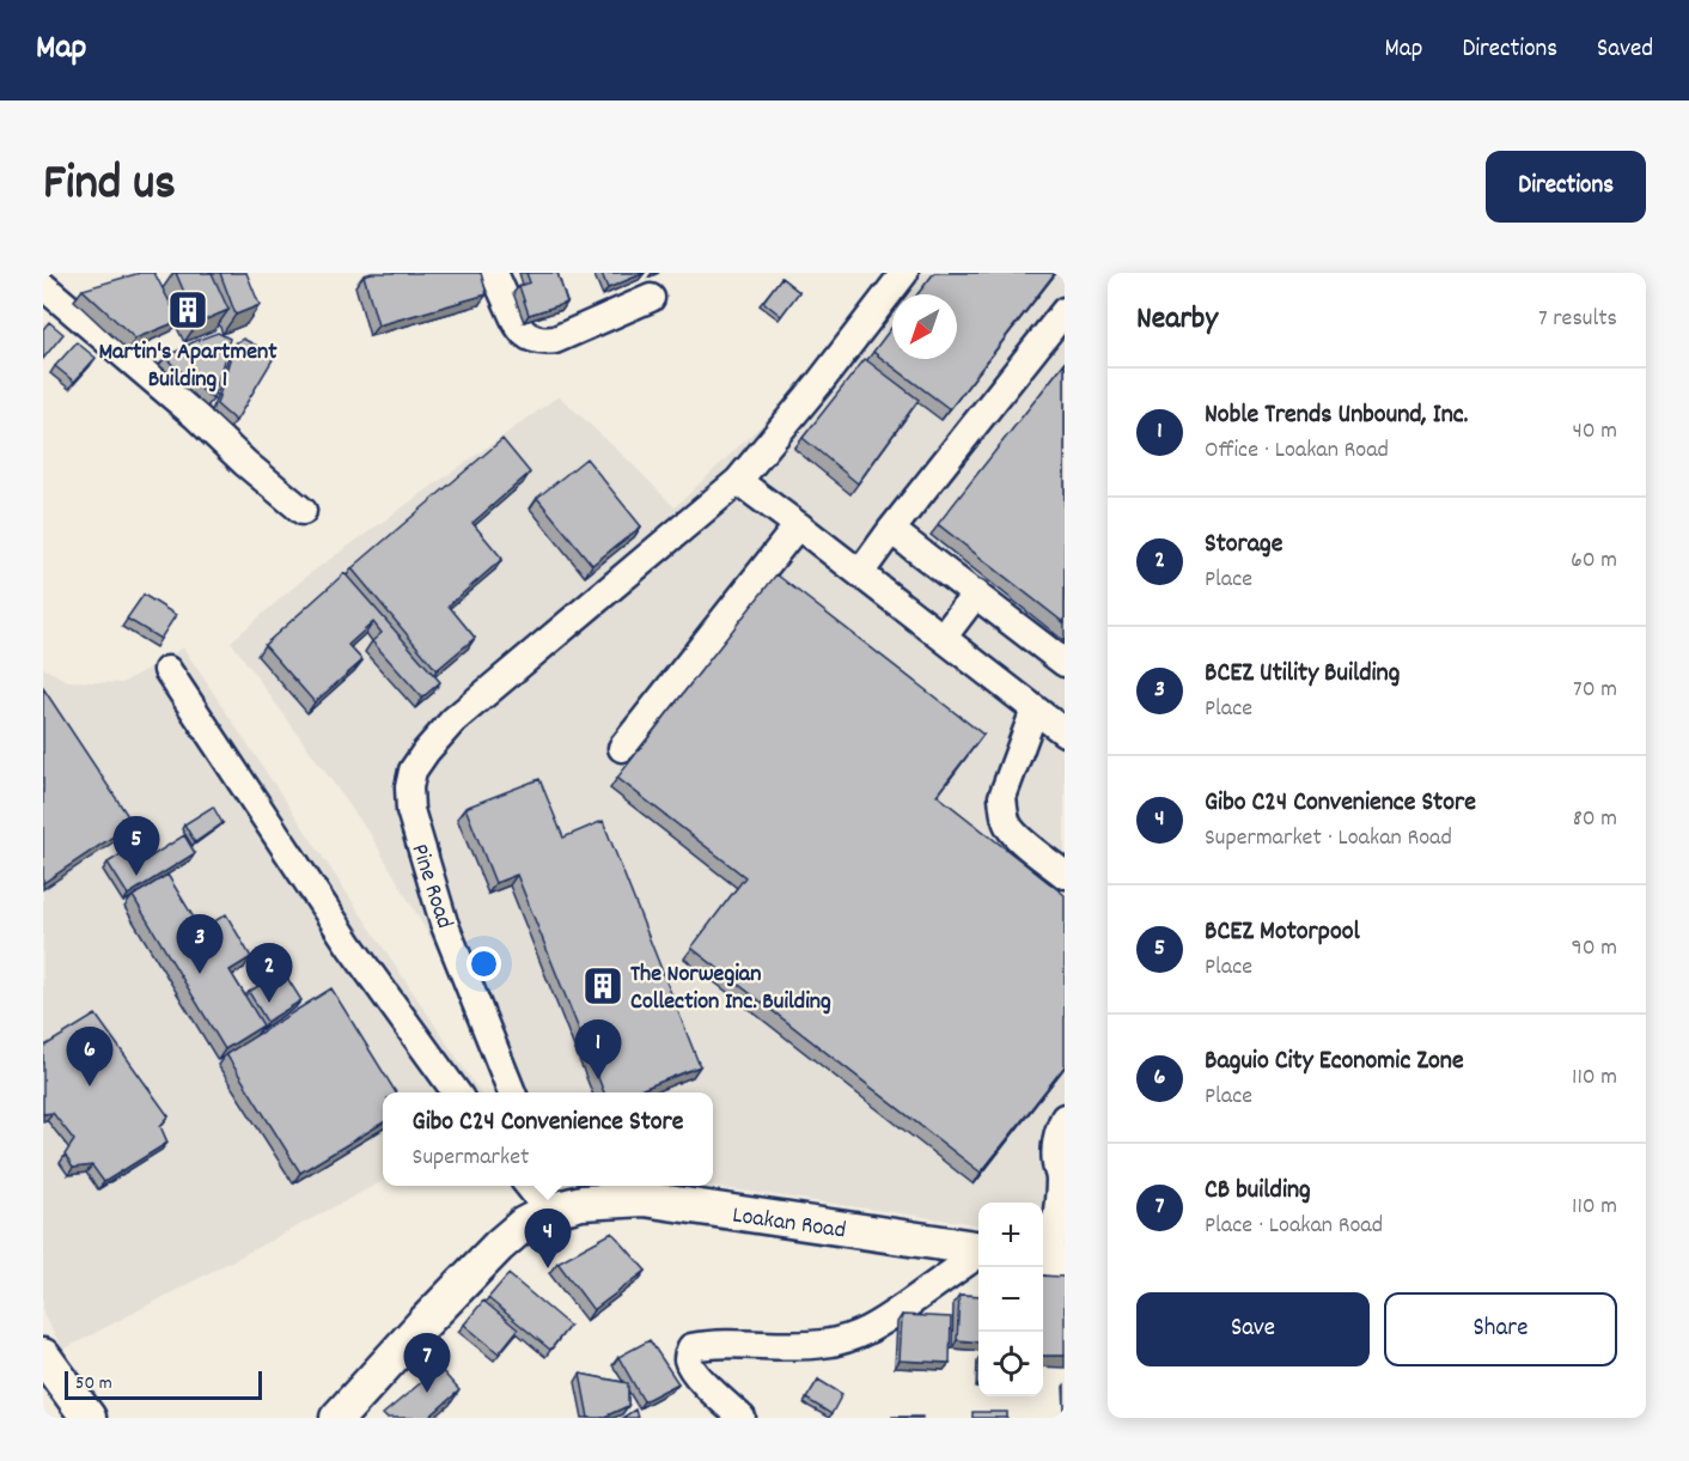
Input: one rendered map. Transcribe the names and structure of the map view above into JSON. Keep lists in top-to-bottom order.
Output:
{
  "streets": {
    "main road": ["Loakan Road"],
    "street": ["Pine Road"]
  },
  "places": {
    "building": ["Martin's Apartment Building 1", "The Norwegian Collection Inc. Building"]
  },
  "scale_bar": "50 m",
  "north": "bottom left",
  "page": {
    "header": "Map",
    "nav": ["Map", "Directions", "Saved"],
    "title": "Find us",
    "buttons": [
      "Directions",
      ["Save", "Share"]
    ],
    "heading": ["Nearby", "7 results"],
    "list": [
      {
        "mark": "1",
        "name": "Noble Trends Unbound, Inc.",
        "note": "Office · Loakan Road",
        "value": "40 m"
      },
      {
        "mark": "2",
        "name": "Storage",
        "note": "Place",
        "value": "60 m"
      },
      {
        "mark": "3",
        "name": "BCEZ Utility Building",
        "note": "Place",
        "value": "70 m"
      },
      {
        "mark": "4",
        "name": "Gibo C24 Convenience Store",
        "note": "Supermarket · Loakan Road",
        "value": "80 m"
      },
      {
        "mark": "5",
        "name": "BCEZ Motorpool",
        "note": "Place",
        "value": "90 m"
      },
      {
        "mark": "6",
        "name": "Baguio City Economic Zone",
        "note": "Place",
        "value": "110 m"
      },
      {
        "mark": "7",
        "name": "CB building",
        "note": "Place · Loakan Road",
        "value": "110 m"
      }
    ],
    "pins": [
      "5",
      "3",
      "2",
      "1",
      "6",
      "4",
      "7"
    ],
    "popup": ["Gibo C24 Convenience Store", "Supermarket"],
    "map_buttons": ["+", "−"],
    "scale": "50 m"
  }
}
